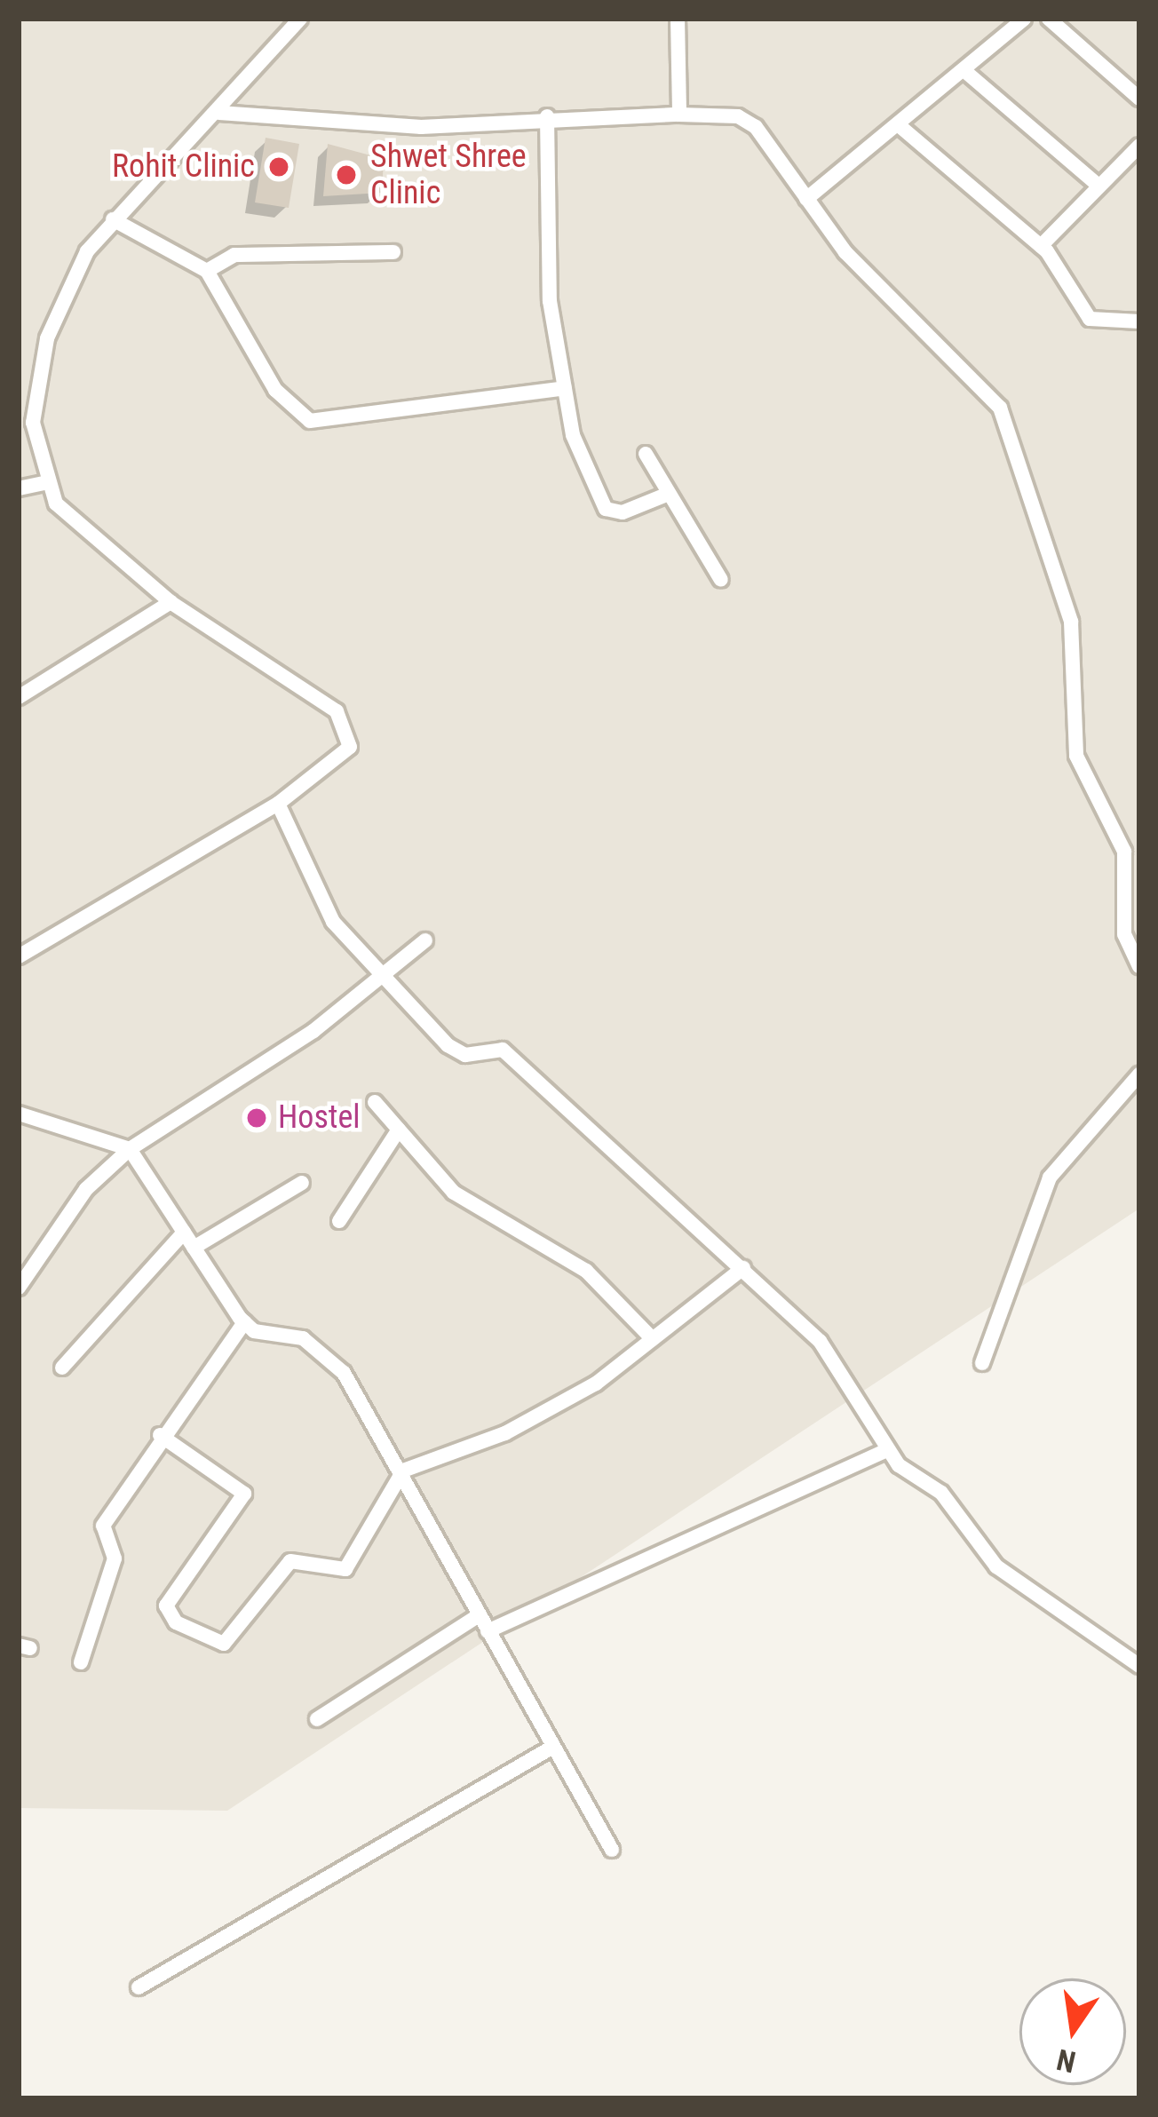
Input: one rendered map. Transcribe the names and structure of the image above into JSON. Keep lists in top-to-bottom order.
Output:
{
  "places": ["Rohit Clinic", "Shwet Shree Clinic", "Hostel"],
  "north": "bottom"
}
